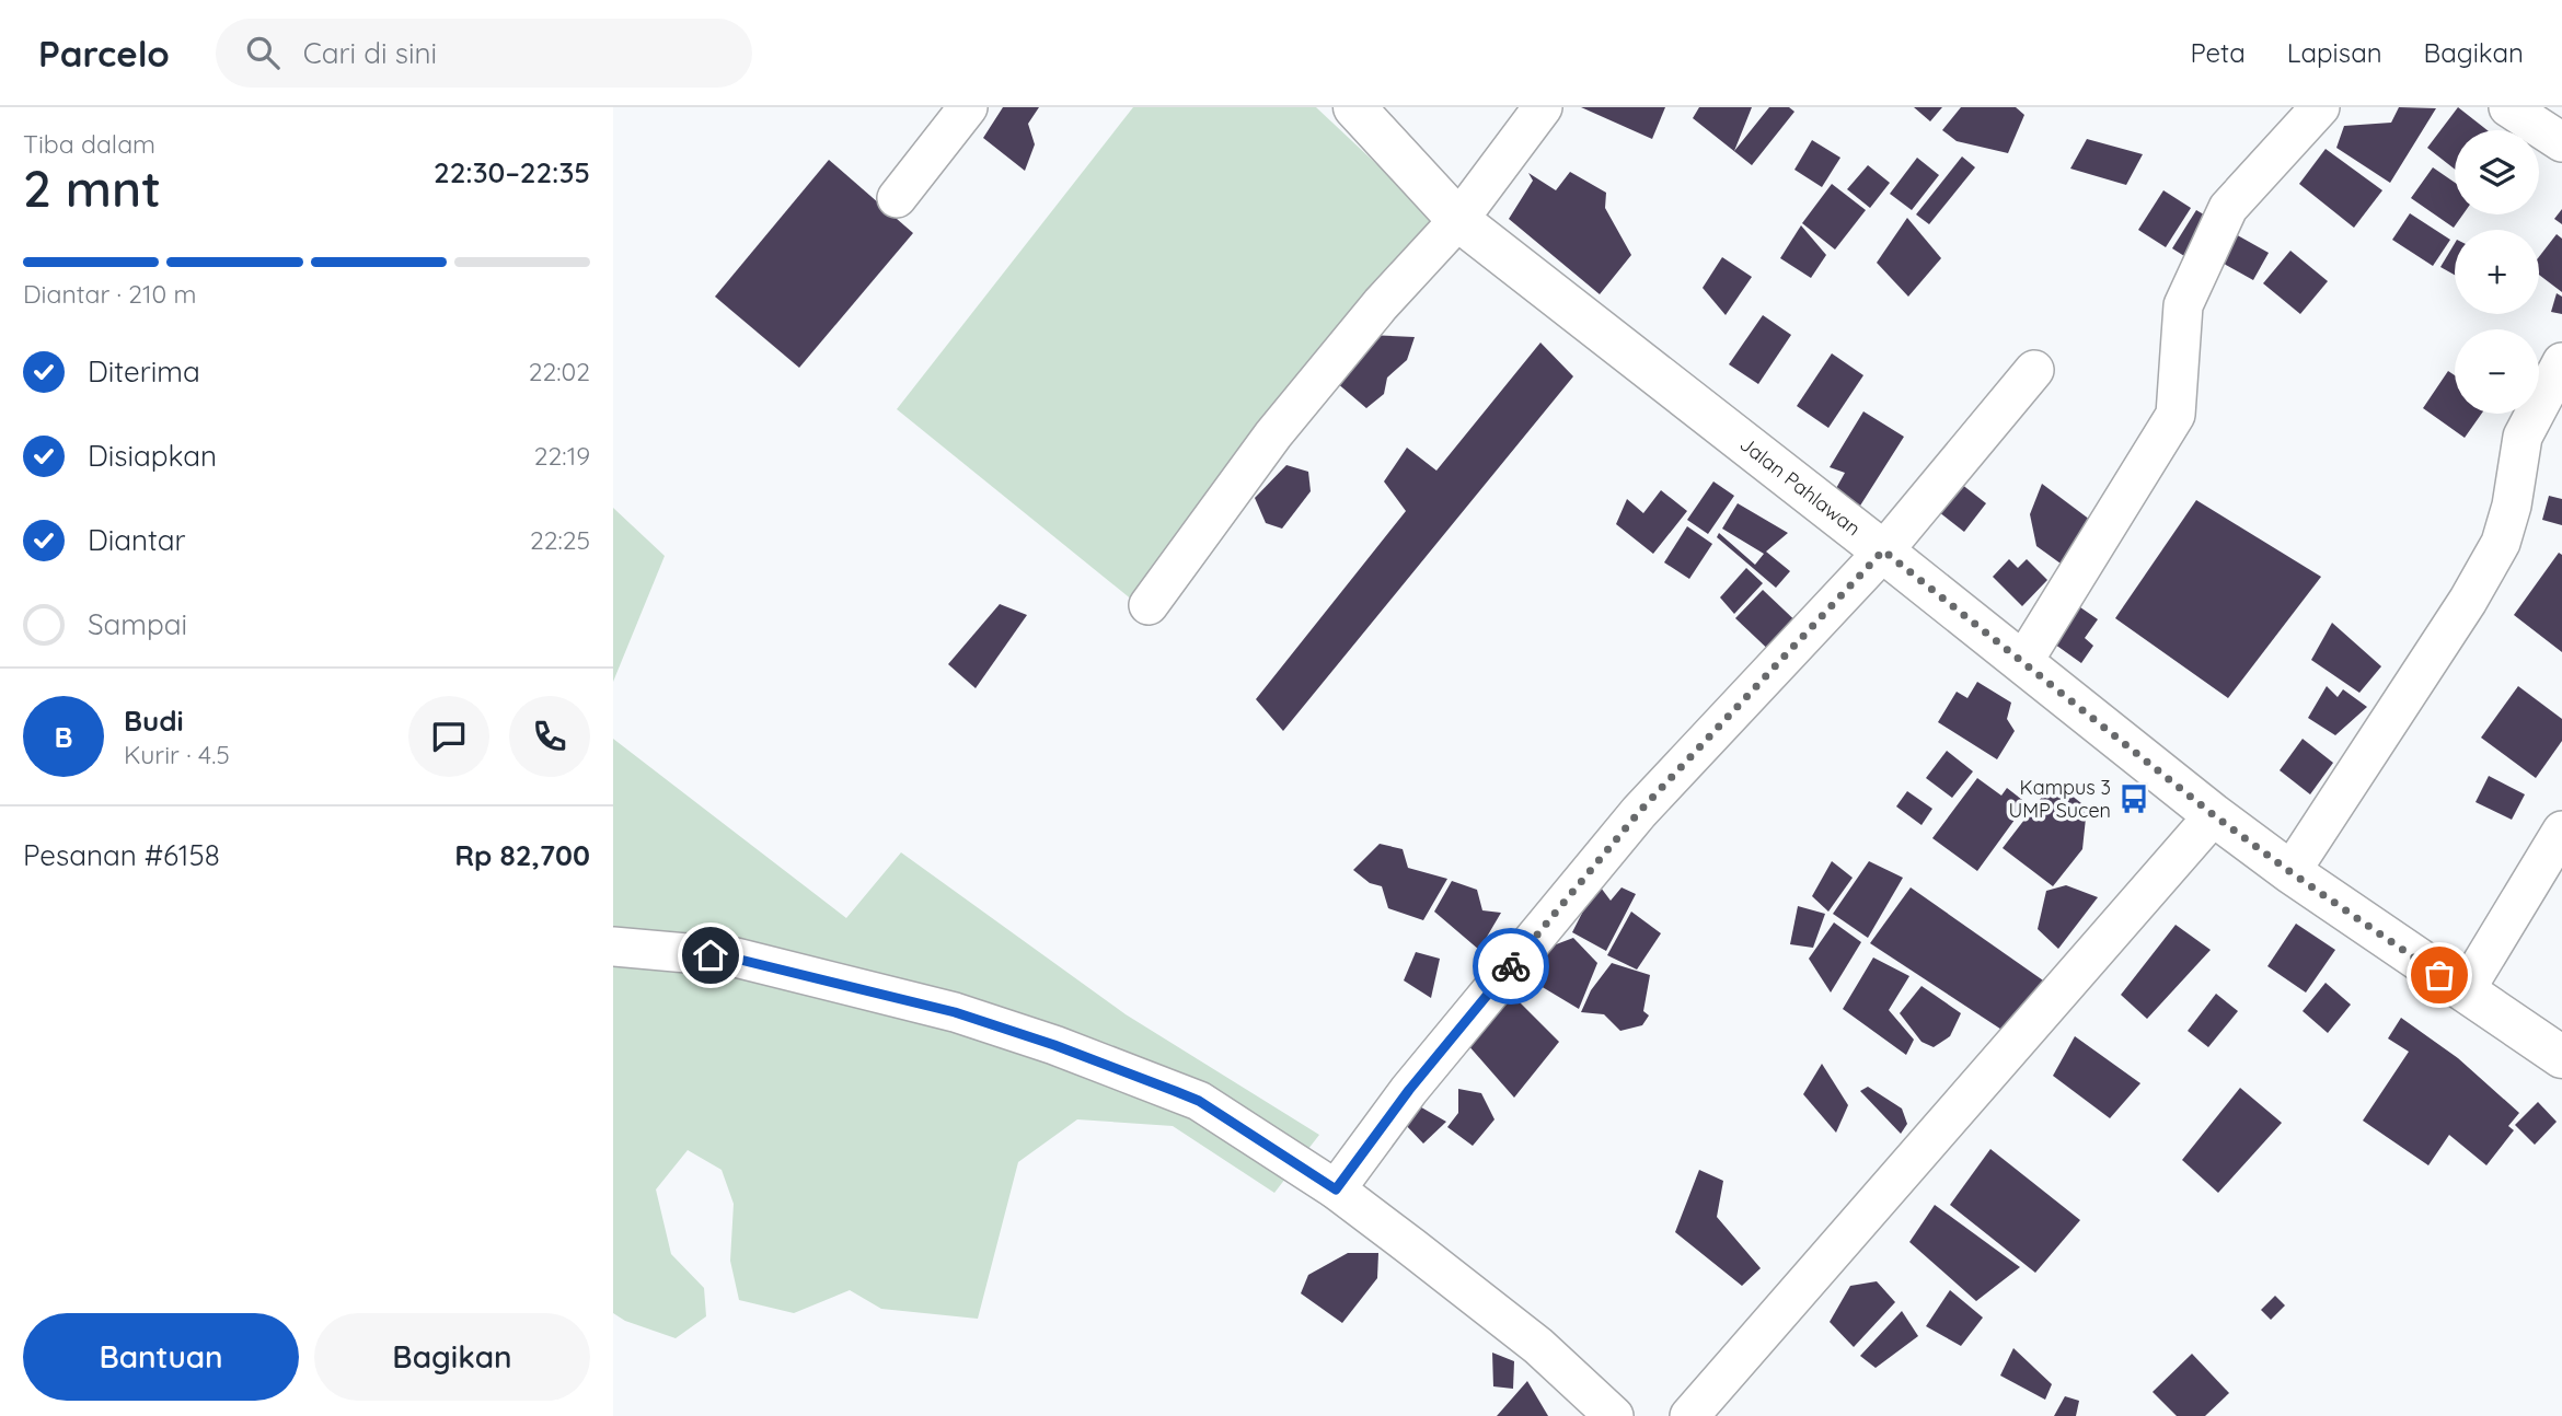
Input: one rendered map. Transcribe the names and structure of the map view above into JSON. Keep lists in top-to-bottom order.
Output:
{
  "streets": {
    "main road": ["Jalan Pahlawan"]
  },
  "places": {
    "bus stop": ["Kampus 3 UMP Sucen"]
  },
  "page": {
    "header": "Parcelo",
    "search": "Cari di sini",
    "nav": ["Peta", "Lapisan", "Bagikan"],
    "heading": ["2 mnt", "Tiba dalam", "22:30–22:35"],
    "panel": [
      "Budi",
      "Kurir · 4.5",
      "Pesanan #6158",
      "Rp 82,700"
    ],
    "map_buttons": ["+", "−"],
    "bar": "Diantar · 210 m",
    "list": [
      ["Diterima", "22:02"],
      ["Disiapkan", "22:19"],
      ["Diantar", "22:25"],
      "Sampai"
    ],
    "round": "B",
    "buttons": ["Bantuan", "Bagikan"]
  }
}
